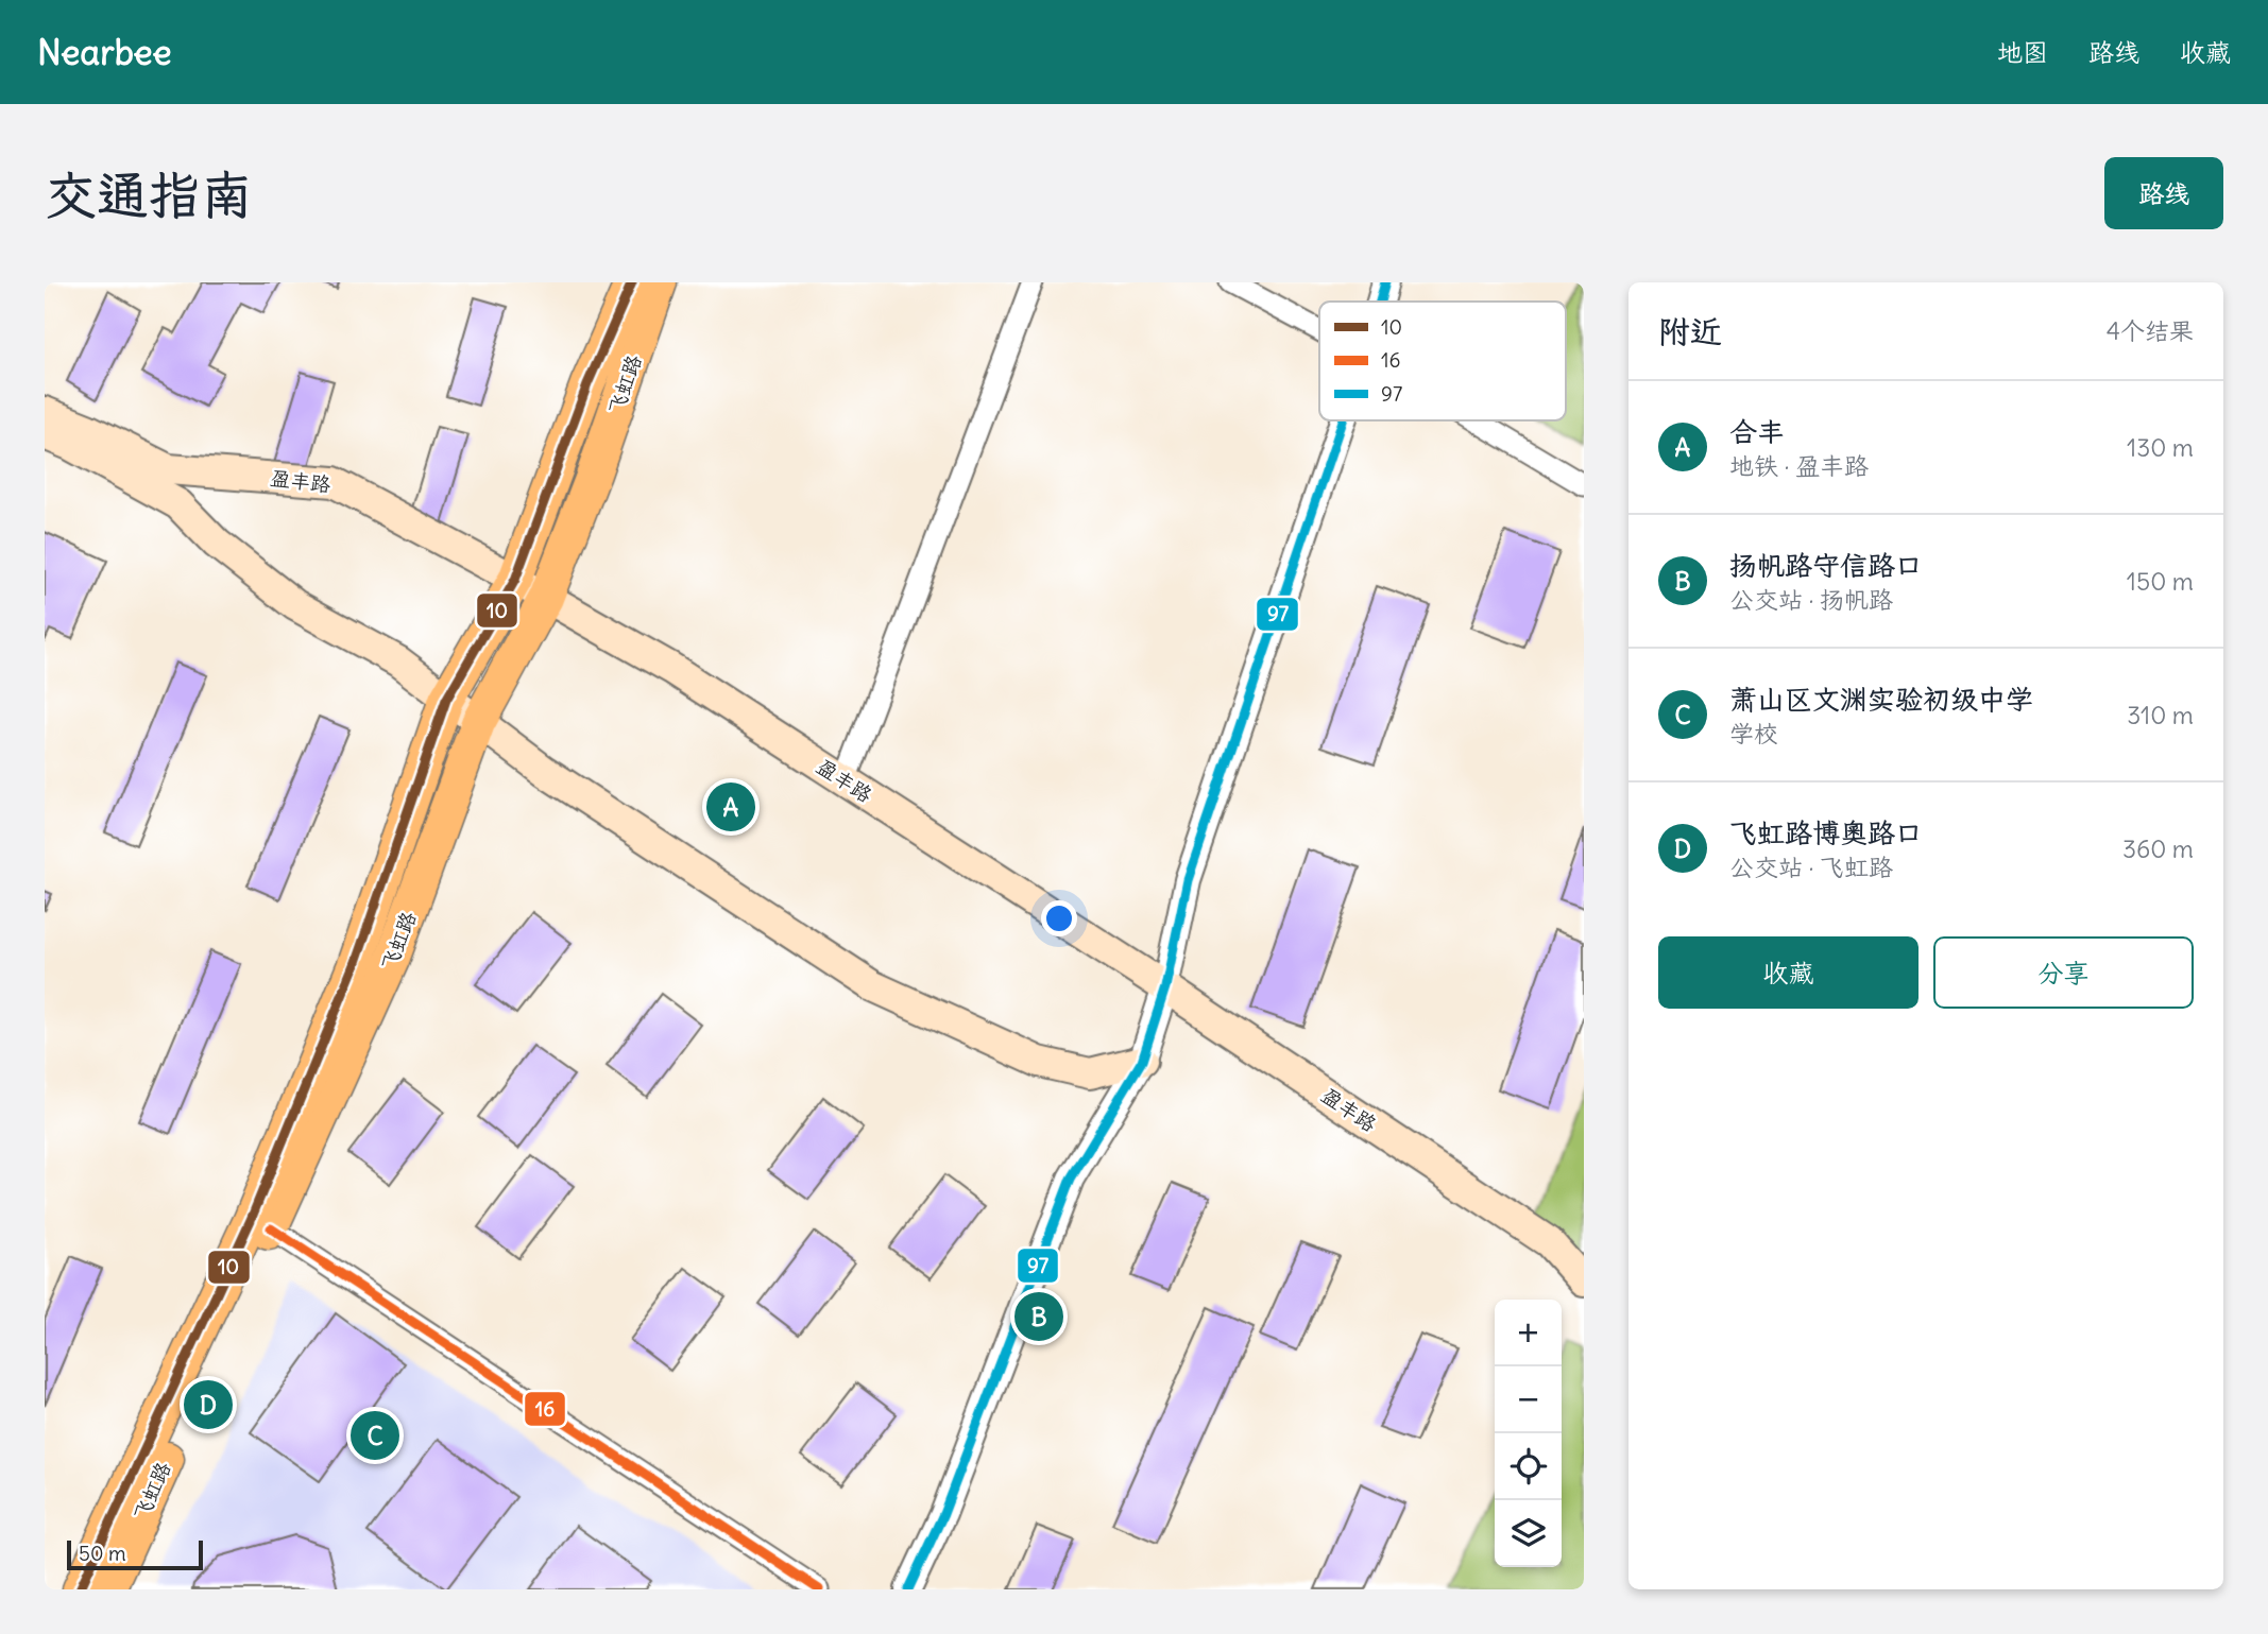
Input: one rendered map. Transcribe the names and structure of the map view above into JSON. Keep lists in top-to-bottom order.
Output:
{
  "streets": {
    "main road": ["飞虹路", "盈丰路"]
  },
  "crossings": [
    ["飞虹路", "盈丰路"]
  ],
  "lines": ["transit line 10", "transit line 97", "transit line 16"],
  "legend": ["10", "16", "97"],
  "scale_bar": "50 m",
  "page": {
    "header": "Nearbee",
    "nav": ["地图", "路线", "收藏"],
    "buttons": [
      "路线",
      ["收藏", "分享"]
    ],
    "title": "交通指南",
    "heading": ["附近", "4个结果"],
    "list": [
      {
        "mark": "A",
        "name": "合丰",
        "note": "地铁 · 盈丰路",
        "value": "130 m"
      },
      {
        "mark": "B",
        "name": "扬帆路守信路口",
        "note": "公交站 · 扬帆路",
        "value": "150 m"
      },
      {
        "mark": "C",
        "name": "萧山区文渊实验初级中学",
        "note": "学校",
        "value": "310 m"
      },
      {
        "mark": "D",
        "name": "飞虹路博奥路口",
        "note": "公交站 · 飞虹路",
        "value": "360 m"
      }
    ],
    "pins": [
      "A",
      "B",
      "D",
      "C"
    ],
    "map_buttons": ["+", "−"],
    "scale": "50 m"
  }
}
